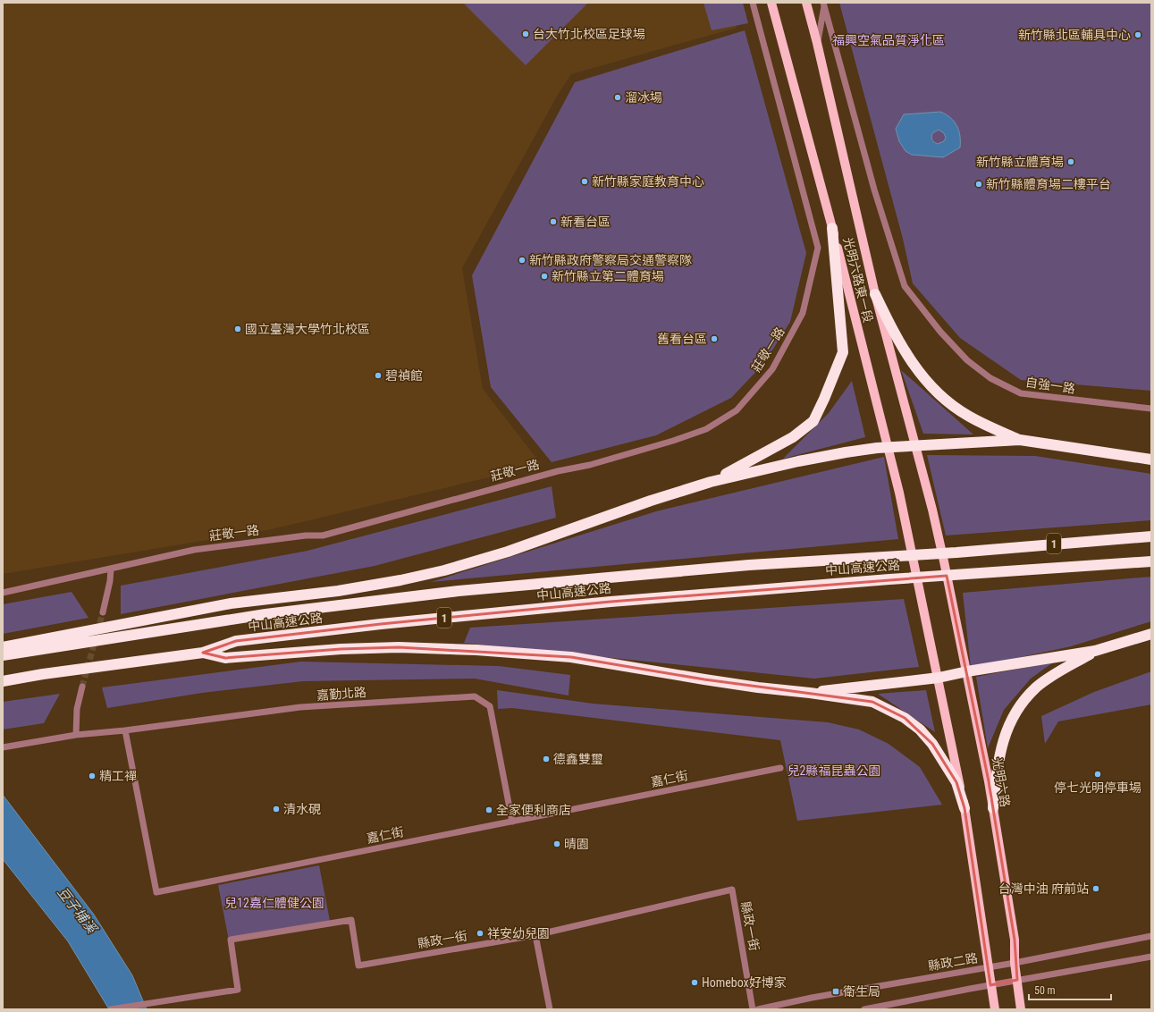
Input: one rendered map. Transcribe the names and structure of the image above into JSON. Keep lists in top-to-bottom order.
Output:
{
  "streets": {
    "highway": ["1", "中山高速公路"],
    "main road": ["光明六路東一段", "光明六路"],
    "street": [
      "莊敬一路",
      "自強一路",
      "嘉勤北路",
      "嘉仁街",
      "縣政一街",
      "縣政二路"
    ]
  },
  "crossings": [
    ["光明六路東一段", "光明六路"],
    ["嘉勤北路", "嘉仁街"],
    ["光明六路", "縣政二路"]
  ],
  "water": ["豆子埔溪"],
  "parks": ["福興空氣品質淨化區", "兒2縣福昆蟲公園", "兒12嘉仁體健公園"],
  "places": {
    "other": [
      "台大竹北校區足球場",
      "新竹縣北區輔具中心",
      "溜冰場",
      "新竹縣立體育場",
      "新竹縣家庭教育中心",
      "新竹縣體育場二樓平台",
      "新看台區",
      "新竹縣政府警察局交通警察隊",
      "新竹縣立第二體育場",
      "國立臺灣大學竹北校區",
      "舊看台區",
      "碧禎館",
      "德鑫雙璽",
      "停七光明停車場",
      "精工禪",
      "清水硯",
      "全家便利商店",
      "晴園",
      "台灣中油 府前站",
      "祥安幼兒園",
      "Homebox好博家"
    ],
    "transit": ["衛生局"]
  },
  "scale_bar": "50 m"
}
